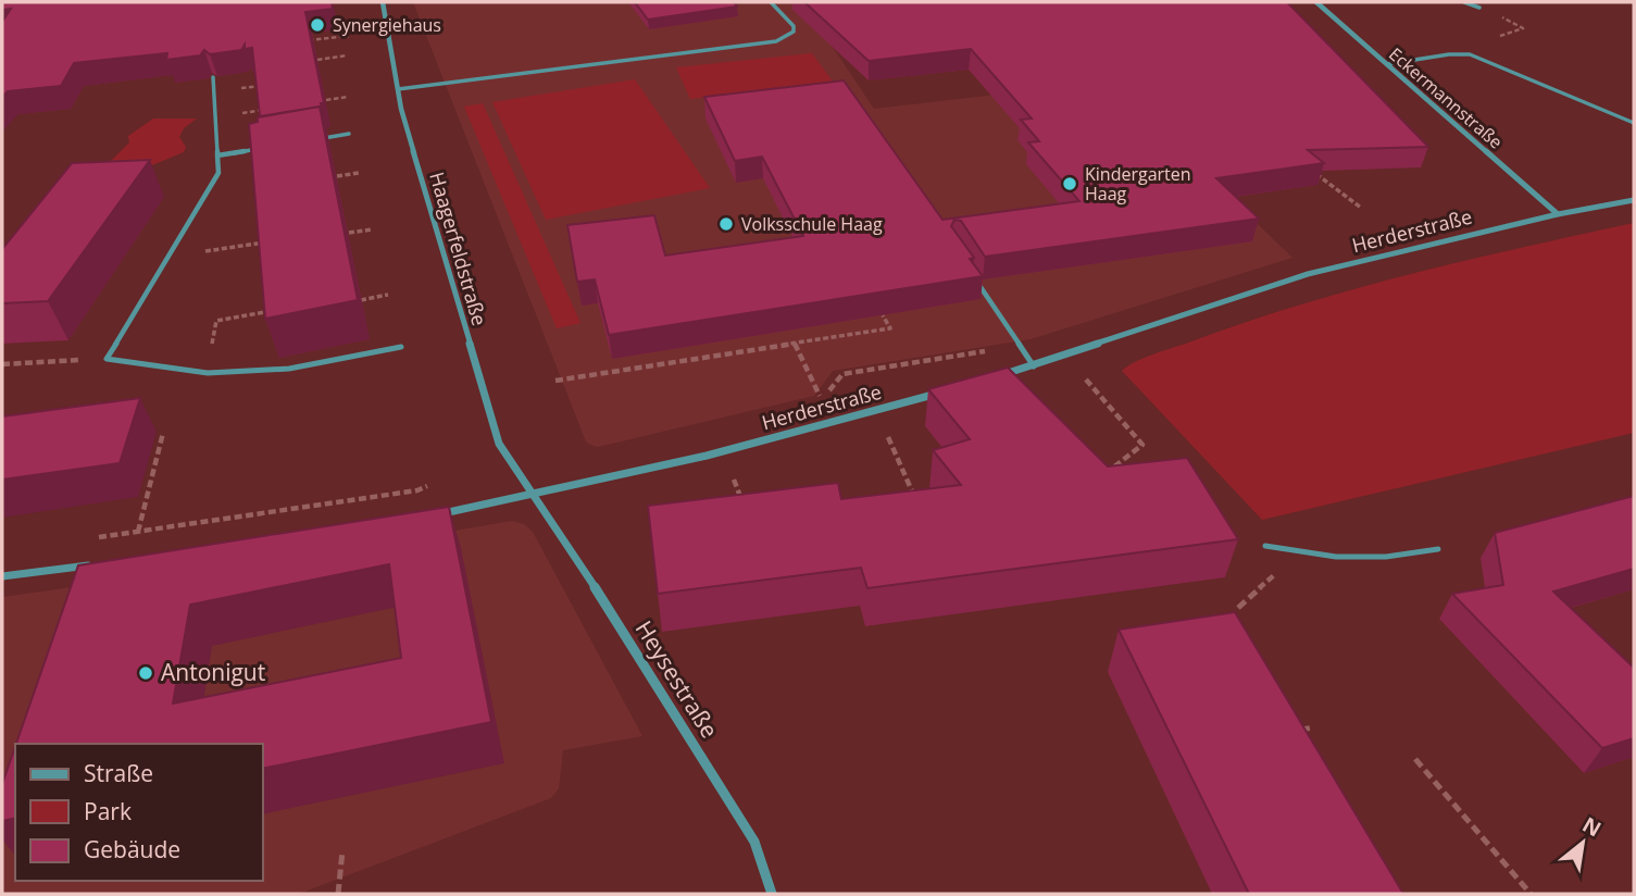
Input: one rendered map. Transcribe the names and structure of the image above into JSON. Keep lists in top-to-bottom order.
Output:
{
  "streets": {
    "street": [
      "Eckermannstraße",
      "Herderstraße",
      "Haagerfeldstraße",
      "Heysestraße"
    ]
  },
  "crossings": [
    ["Eckermannstraße", "Herderstraße"],
    ["Herderstraße", "Haagerfeldstraße"],
    ["Herderstraße", "Heysestraße"],
    ["Haagerfeldstraße", "Heysestraße"]
  ],
  "places": [
    "Synergiehaus",
    "Kindergarten Haag",
    "Volksschule Haag",
    "Antonigut"
  ],
  "legend": ["Straße", "Park", "Gebäude"],
  "north": "top right"
}
